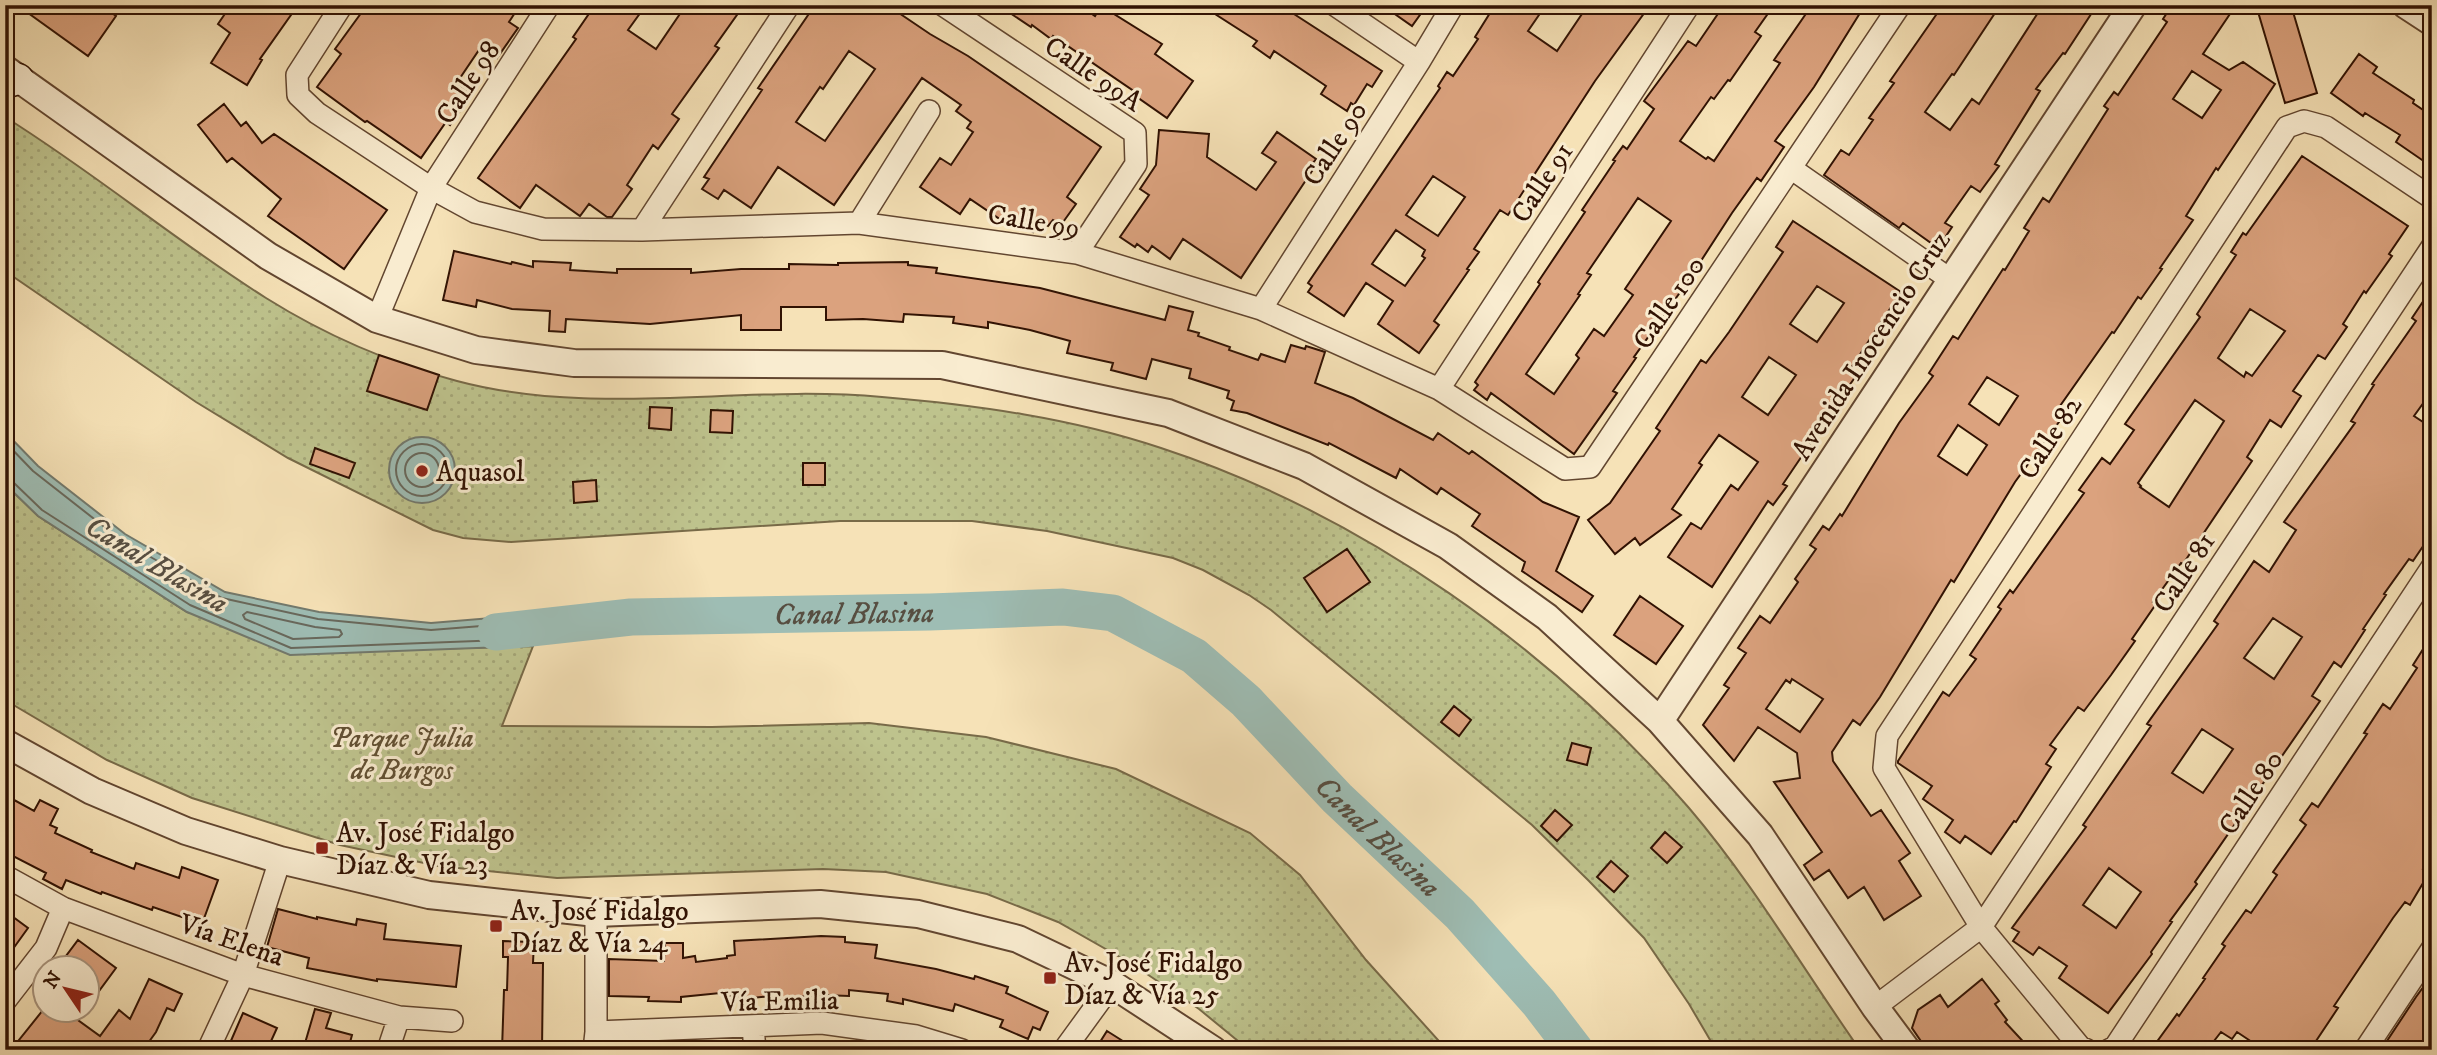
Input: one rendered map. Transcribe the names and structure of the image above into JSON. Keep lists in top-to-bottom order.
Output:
{
  "streets": {
    "street": [
      "Calle 99A",
      "Calle 98",
      "Calle 90",
      "Calle 91",
      "Calle 99",
      "Calle 100",
      "Avenida Inocencio Cruz",
      "Calle 82",
      "Calle 81",
      "Calle 80",
      "Vía Elena",
      "Vía Emilia"
    ]
  },
  "crossings": [
    ["Calle 99A", "Calle 99"],
    ["Calle 98", "Calle 99"],
    ["Calle 90", "Calle 99"],
    ["Calle 91", "Calle 99"],
    ["Calle 99", "Calle 100"],
    ["Calle 82", "Calle 81"]
  ],
  "water": ["Canal Blasina"],
  "parks": ["Parque Julia de Burgos"],
  "places": {
    "other": ["Aquasol"],
    "transit": ["Av. José Fidalgo Díaz & Vía 23", "Av. José Fidalgo Díaz & Vía 24", "Av. José Fidalgo Díaz & Vía 25"]
  },
  "north": "top left"
}
